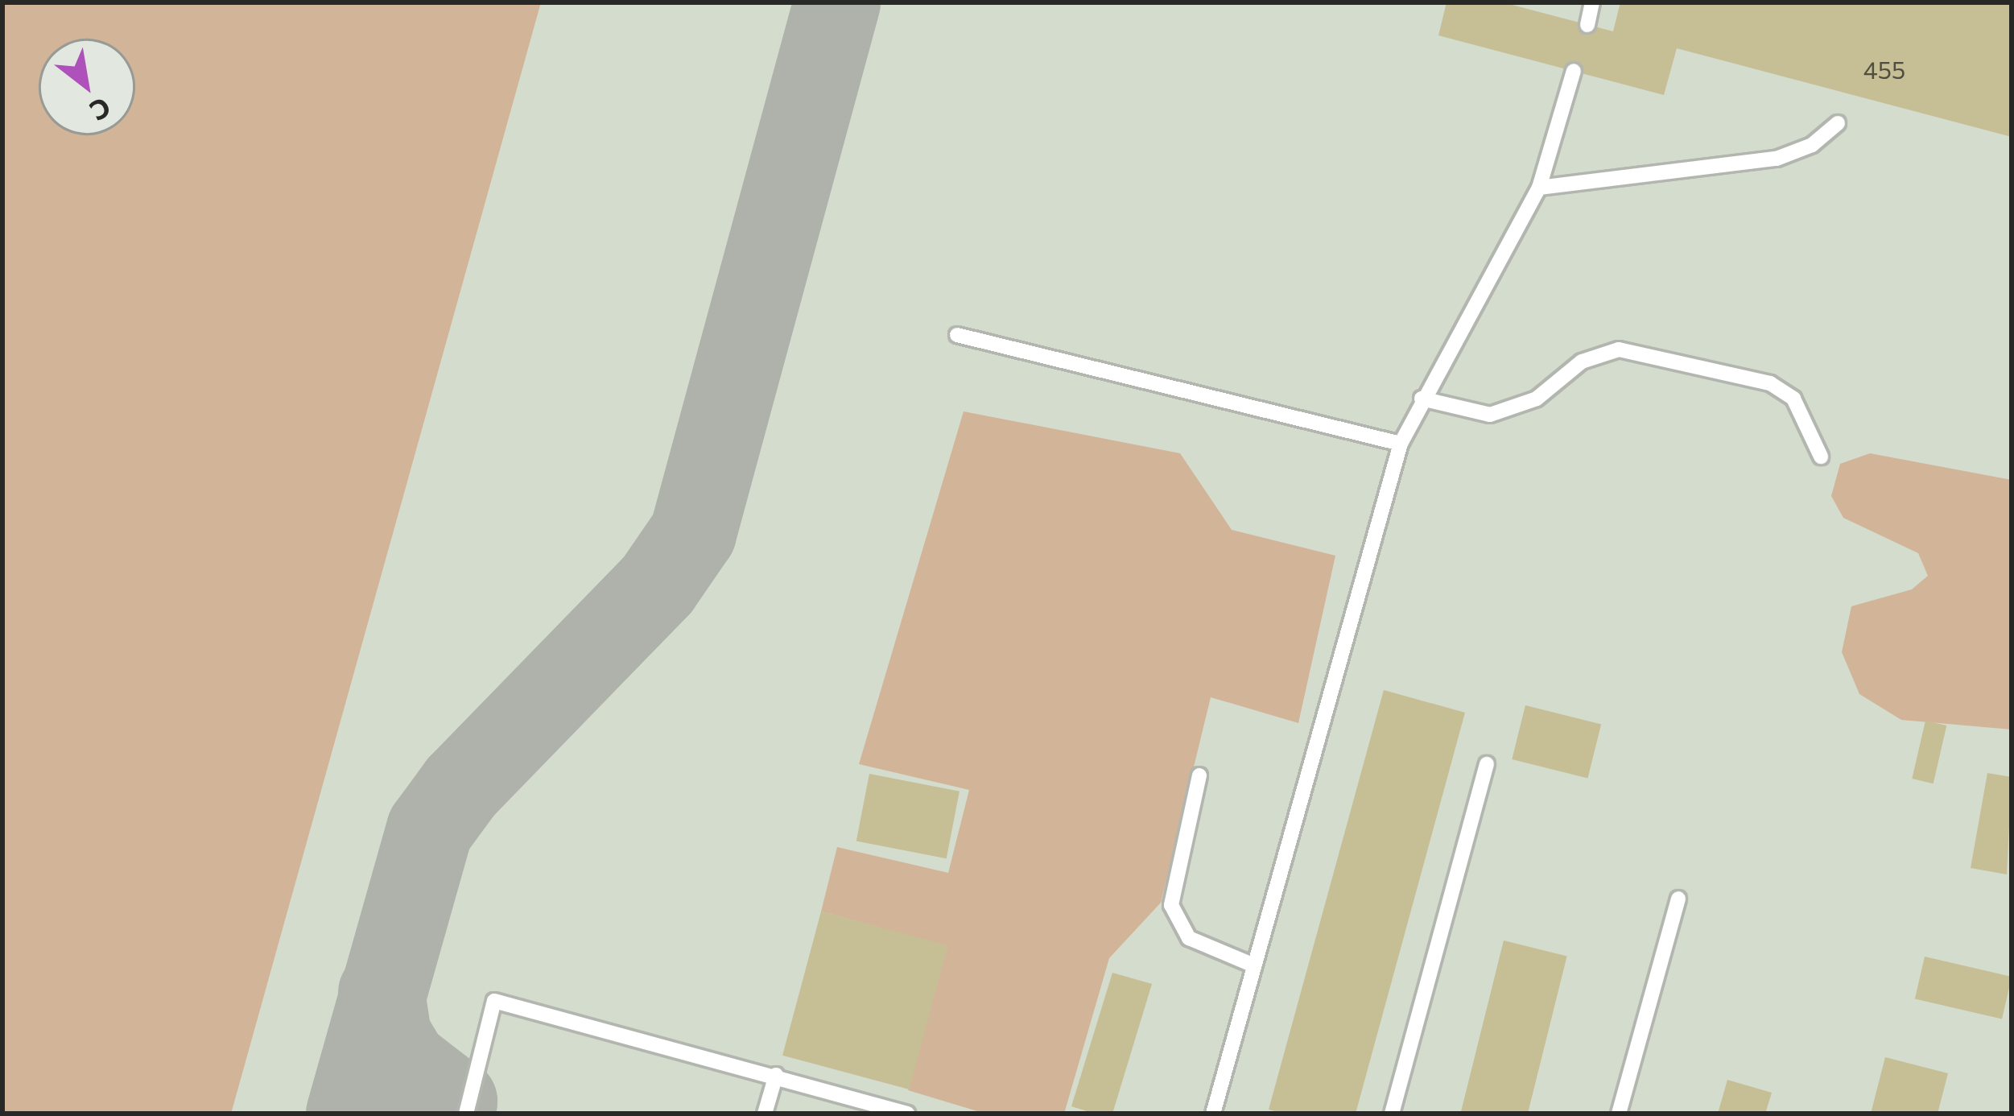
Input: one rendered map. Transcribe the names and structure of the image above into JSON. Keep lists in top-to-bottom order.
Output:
{
  "house_numbers": ["455"],
  "north": "bottom right"
}
